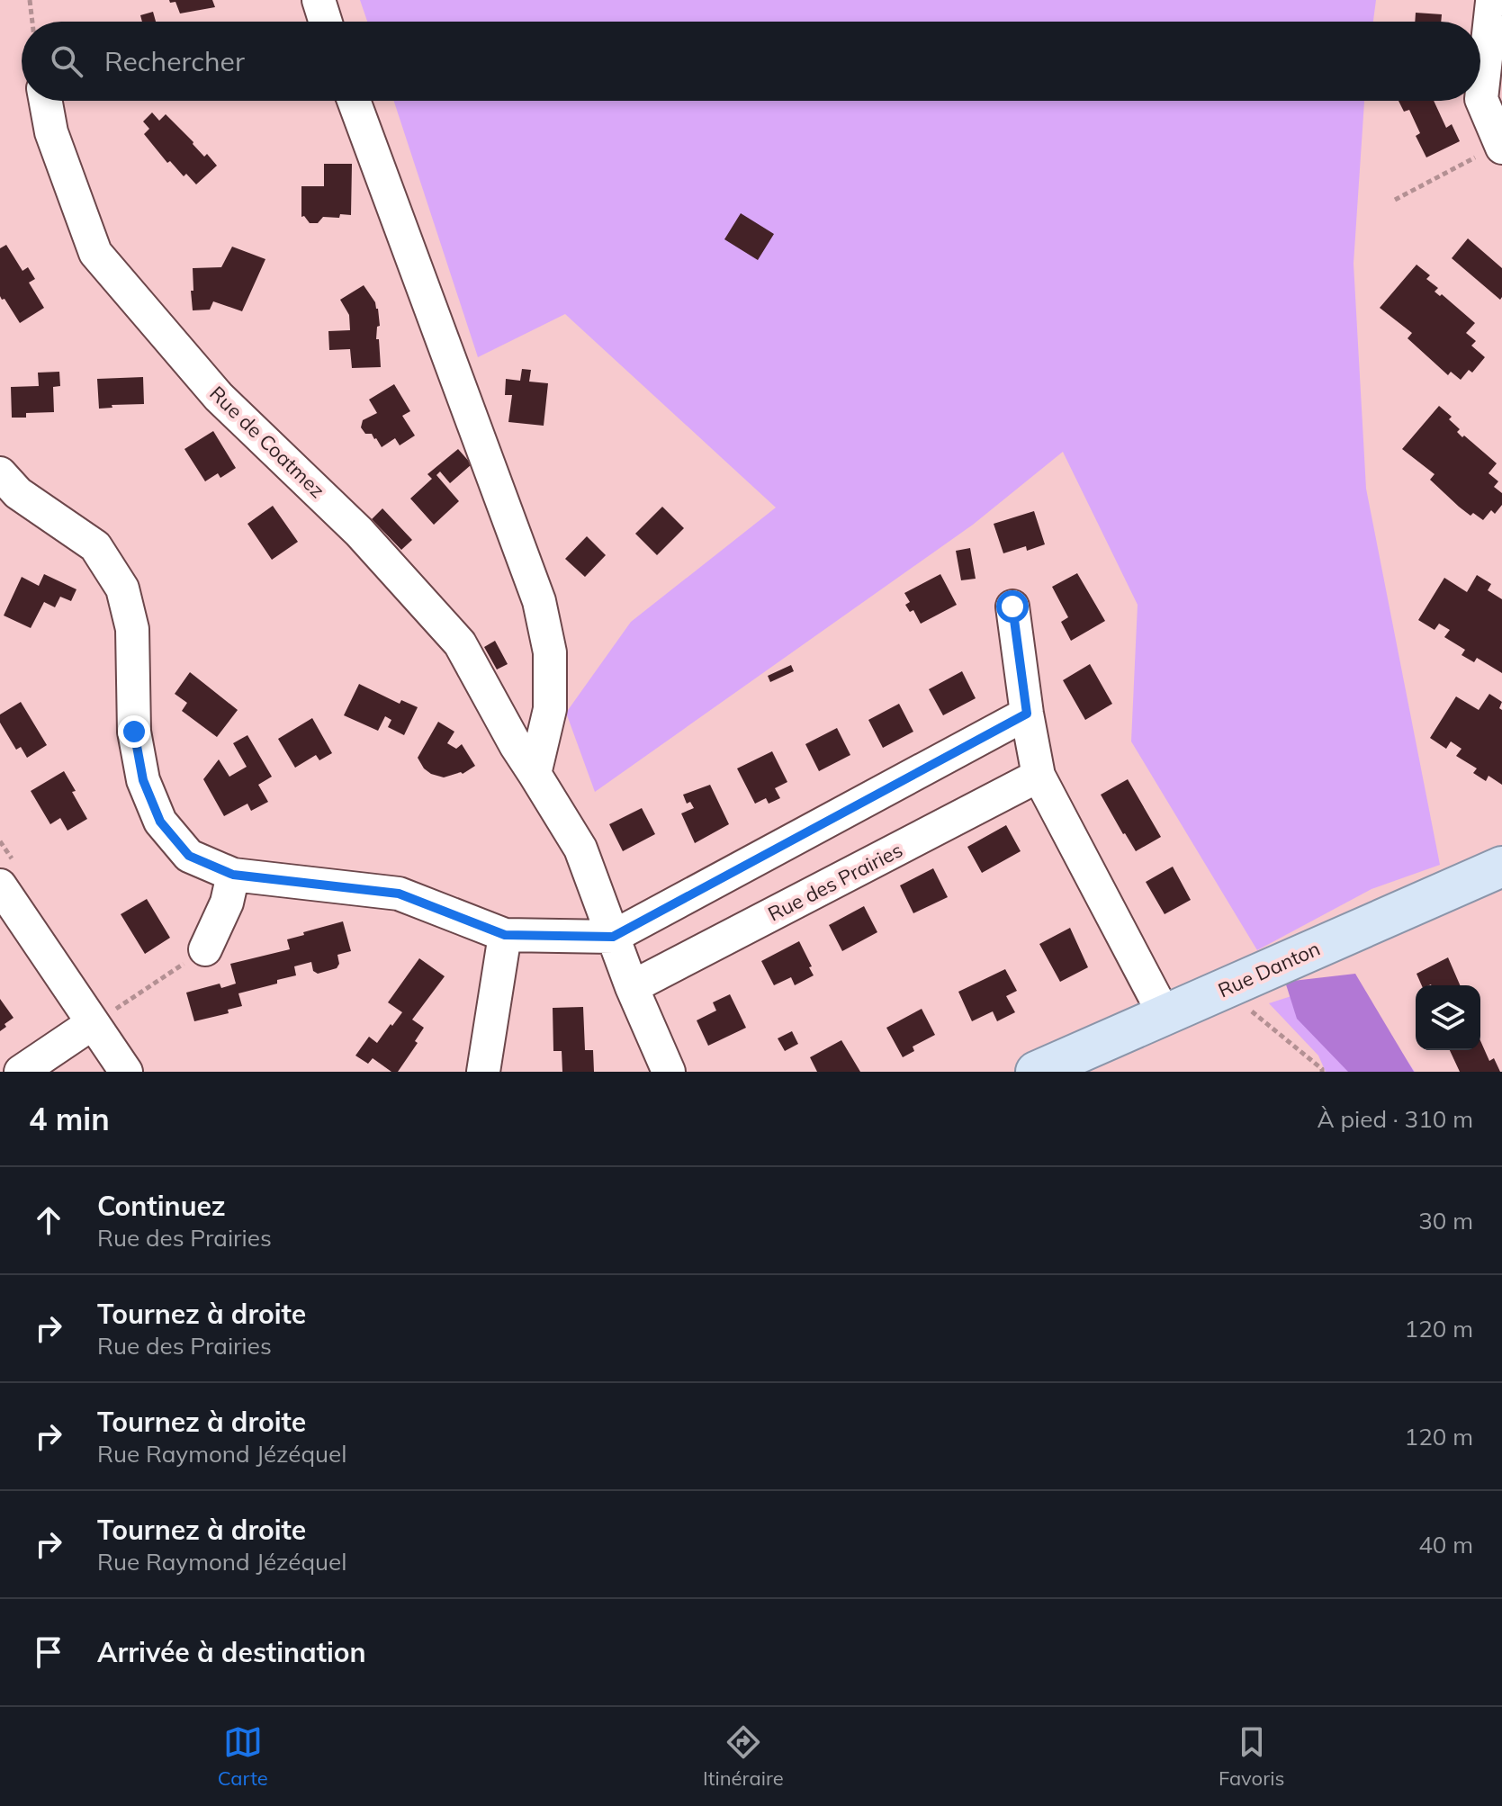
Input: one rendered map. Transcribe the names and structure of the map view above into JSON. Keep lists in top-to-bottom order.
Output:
{
  "streets": {
    "main road": ["Rue Danton"],
    "street": ["Rue de Coatmez", "Rue des Prairies"]
  },
  "crossings": [
    ["Rue de Coatmez", "Rue des Prairies"]
  ],
  "page": {
    "search": "Rechercher",
    "heading": ["4 min", "À pied · 310 m"],
    "list": [
      ["Continuez", "Rue des Prairies", "30 m"],
      ["Tournez à droite", "Rue des Prairies", "120 m"],
      ["Tournez à droite", "Rue Raymond Jézéquel", "120 m"],
      ["Tournez à droite", "Rue Raymond Jézéquel", "40 m"],
      "Arrivée à destination"
    ],
    "nav": ["Carte", "Itinéraire", "Favoris"]
  }
}
